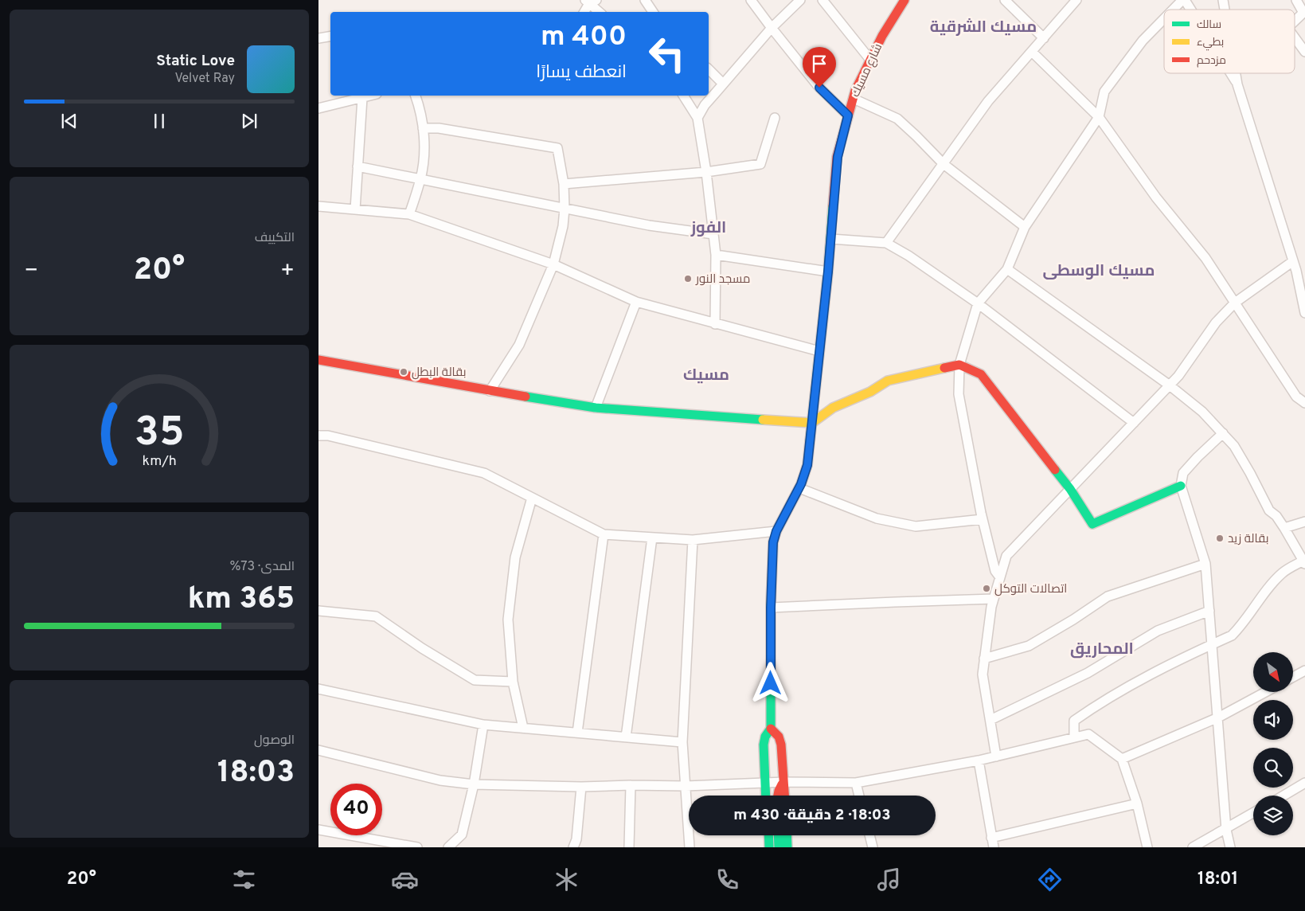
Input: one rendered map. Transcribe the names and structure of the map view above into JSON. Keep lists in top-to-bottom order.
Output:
{
  "streets": {
    "street": ["شارع مسيك"]
  },
  "districts": [
    "مسيك الشرقية",
    "الفوز",
    "مسيك الوسطى",
    "مسيك",
    "المحاريق"
  ],
  "places": [
    "مسجد النور",
    "بقالة البطل",
    "بقالة زيد",
    "اتصالات التوكل"
  ],
  "legend": ["سالك", "بطيء", "مزدحم"],
  "north": "bottom right",
  "page": {
    "turn": ["400 m", "انعطف يسارًا"],
    "song": ["Static Love", "Velvet Ray"],
    "tile": [
      "التكييف",
      ["المدى · 73%", "365 km"],
      ["الوصول", "18:03"]
    ],
    "heat": ["−", "20°", "+"],
    "limit": "40",
    "trip": "18:03 · 2 دقيقة · 430 m",
    "tabs": ["18:01", "20°"],
    "gauge": ["35", "km/h"]
  }
}
